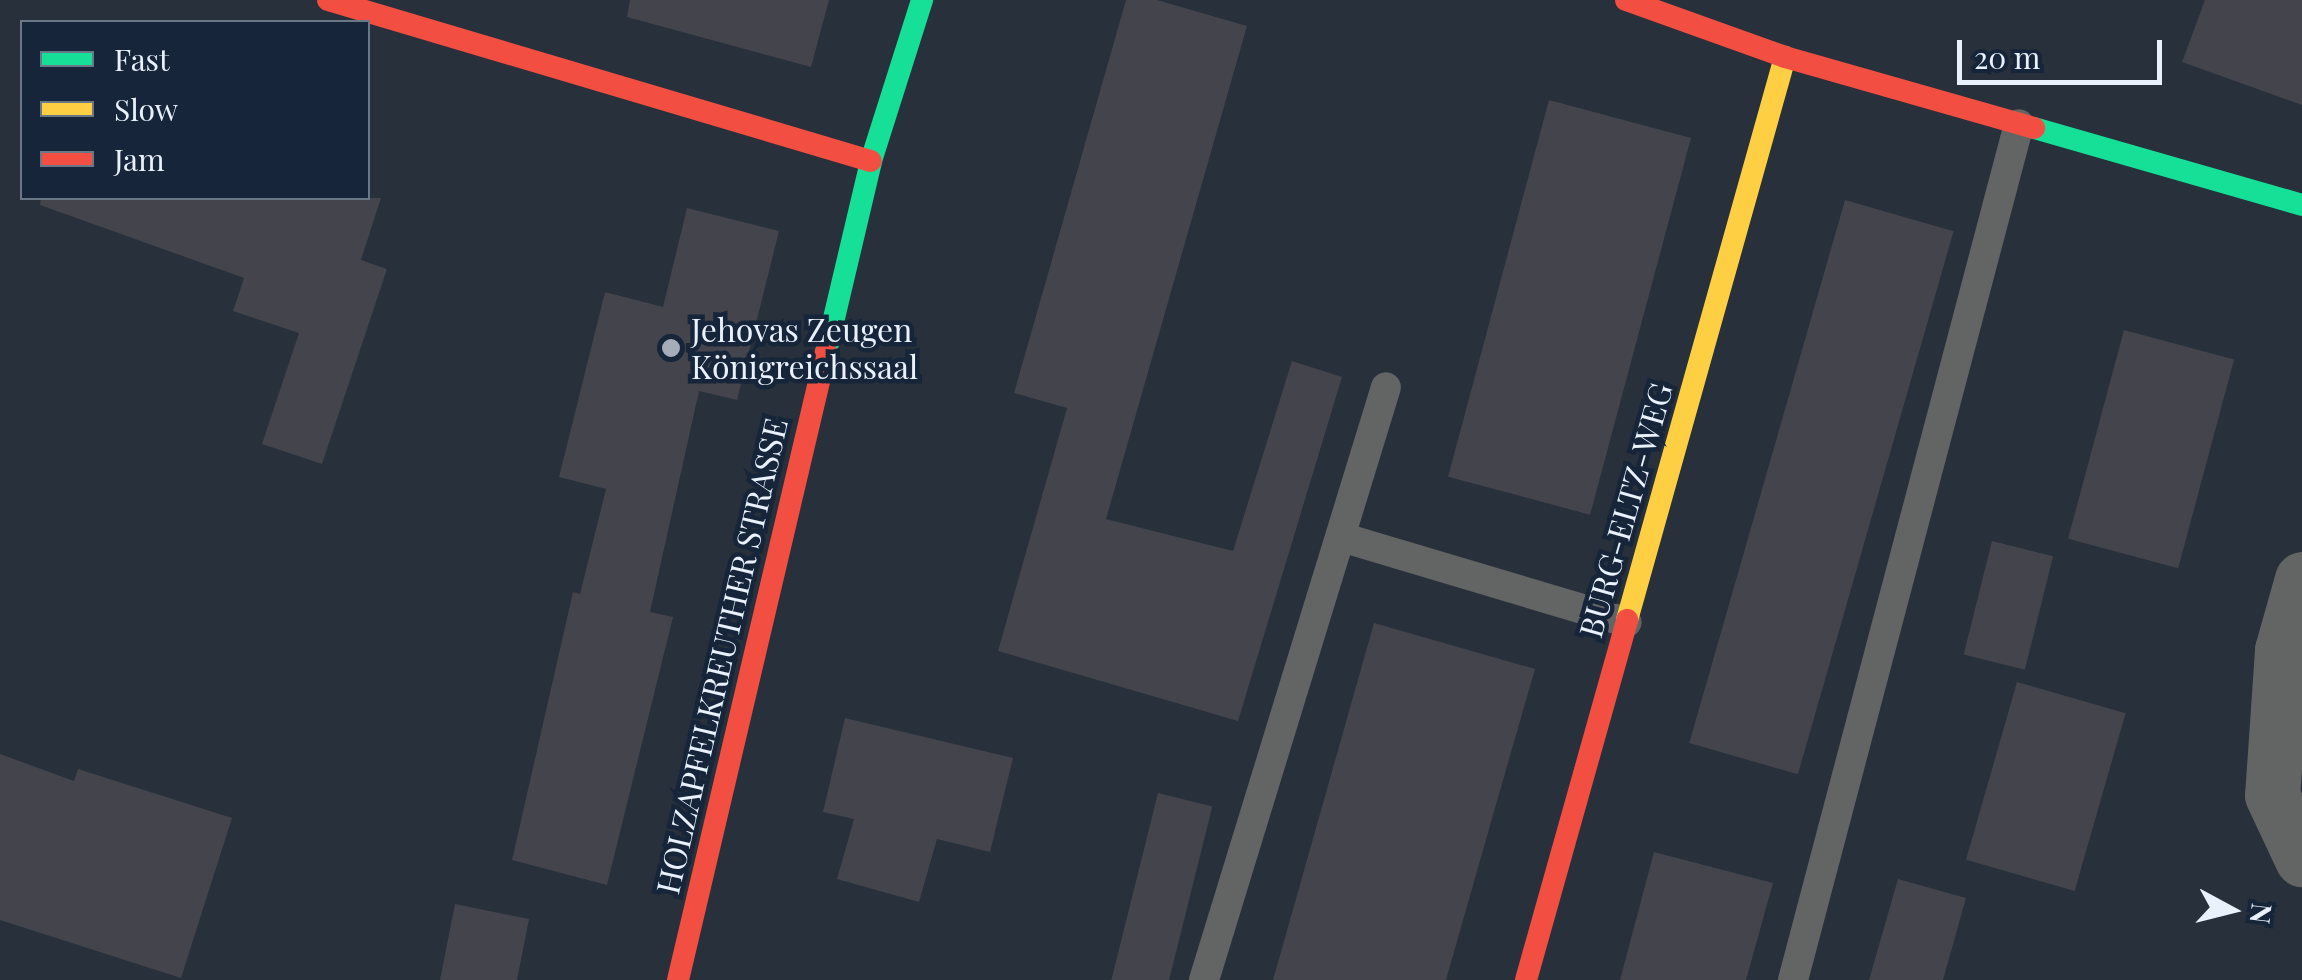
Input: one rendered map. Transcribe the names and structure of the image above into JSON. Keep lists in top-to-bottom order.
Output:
{
  "streets": {
    "street": ["BURG-ELTZ-WEG", "HOLZAPFELKREUTHER STRASSE"]
  },
  "places": ["Jehovas Zeugen Königreichssaal"],
  "legend": ["Fast", "Slow", "Jam"],
  "scale_bar": "20 m",
  "north": "right"
}
